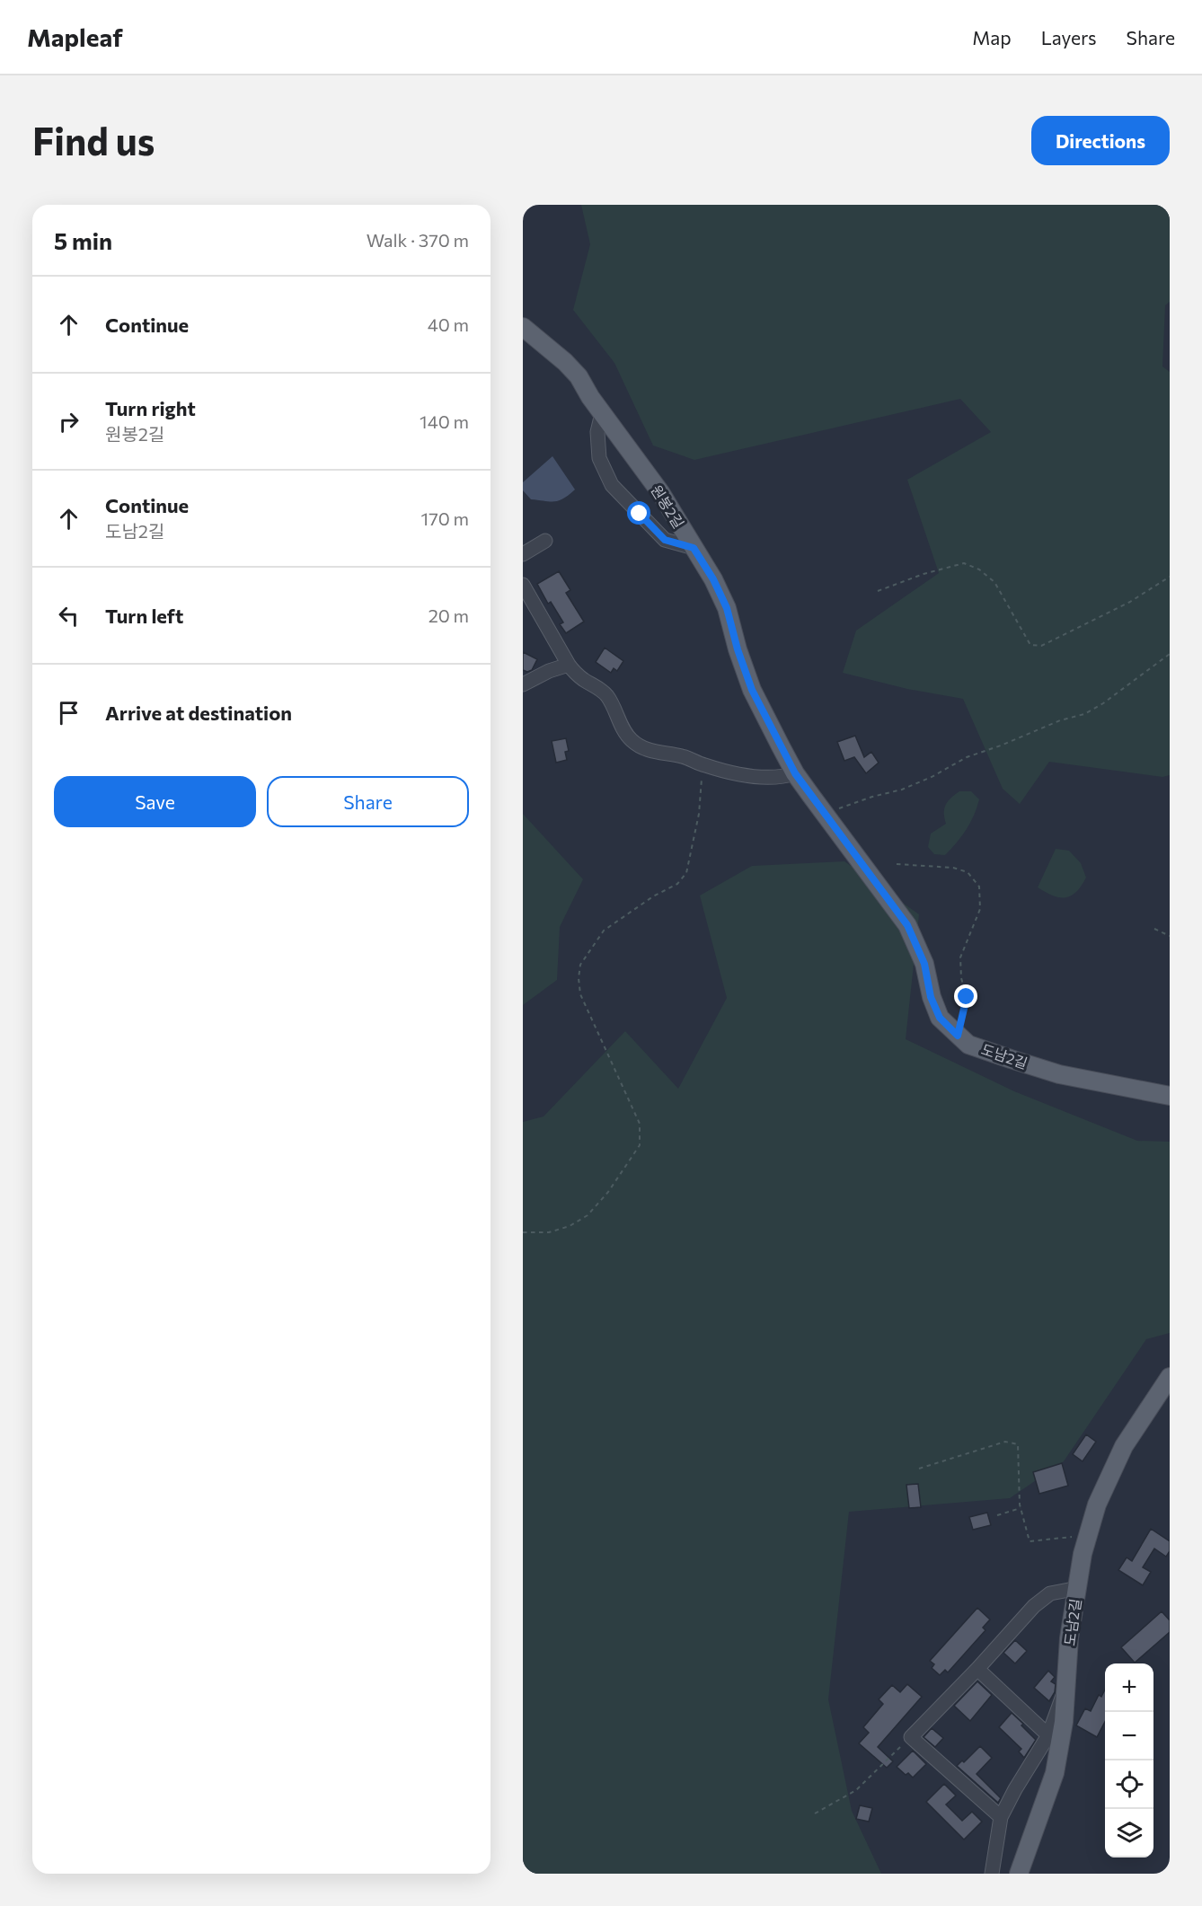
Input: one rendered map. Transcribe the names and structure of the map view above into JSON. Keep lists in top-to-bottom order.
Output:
{
  "streets": {
    "main road": ["원봉2길", "도남2길"]
  },
  "crossings": [
    ["원봉2길", "도남2길"]
  ],
  "page": {
    "header": "Mapleaf",
    "nav": ["Map", "Layers", "Share"],
    "buttons": [
      "Directions",
      ["Save", "Share"]
    ],
    "title": "Find us",
    "heading": ["5 min", "Walk · 370 m"],
    "list": [
      ["Continue", "40 m"],
      ["Turn right", "원봉2길", "140 m"],
      ["Continue", "도남2길", "170 m"],
      ["Turn left", "20 m"],
      "Arrive at destination"
    ],
    "map_buttons": ["+", "−"]
  }
}
